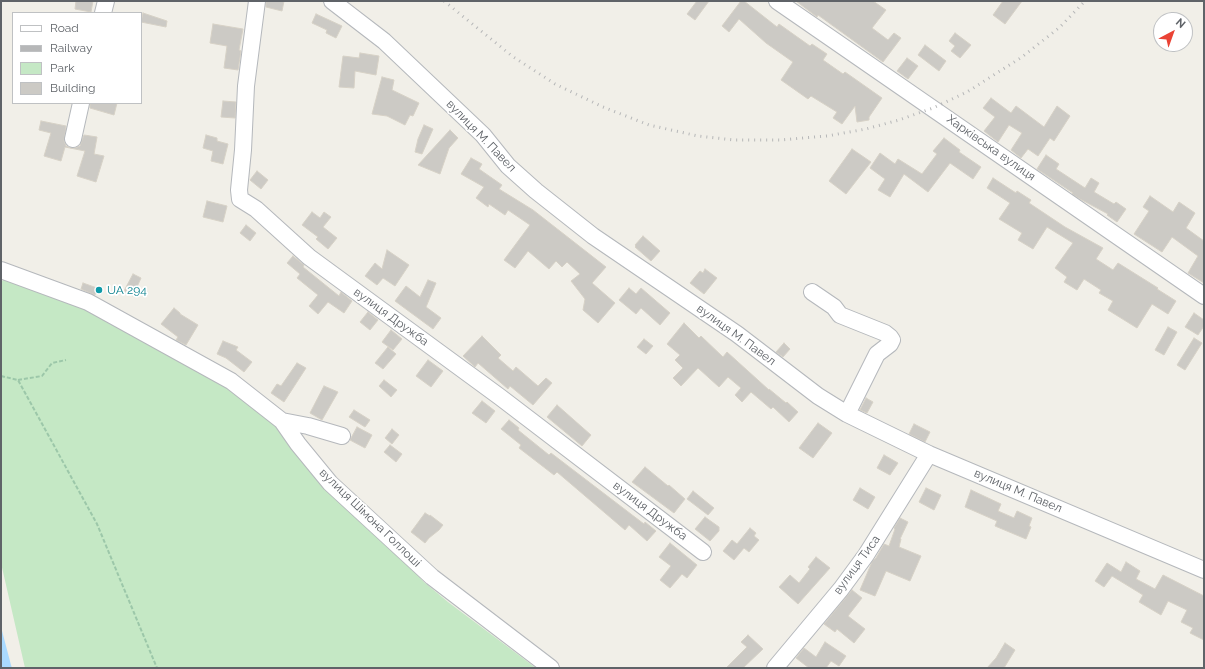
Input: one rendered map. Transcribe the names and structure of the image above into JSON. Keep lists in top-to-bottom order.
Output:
{
  "streets": {
    "street": [
      "вулиця М. Павел",
      "Харківська вулиця",
      "вулиця Дружба",
      "вулиця Шімона Голлоші",
      "вулиця Тиса"
    ]
  },
  "crossings": [
    ["вулиця М. Павел", "вулиця Тиса"]
  ],
  "places": ["UA 294"],
  "legend": [
    "Road",
    "Railway",
    "Park",
    "Building"
  ],
  "north": "top right"
}
